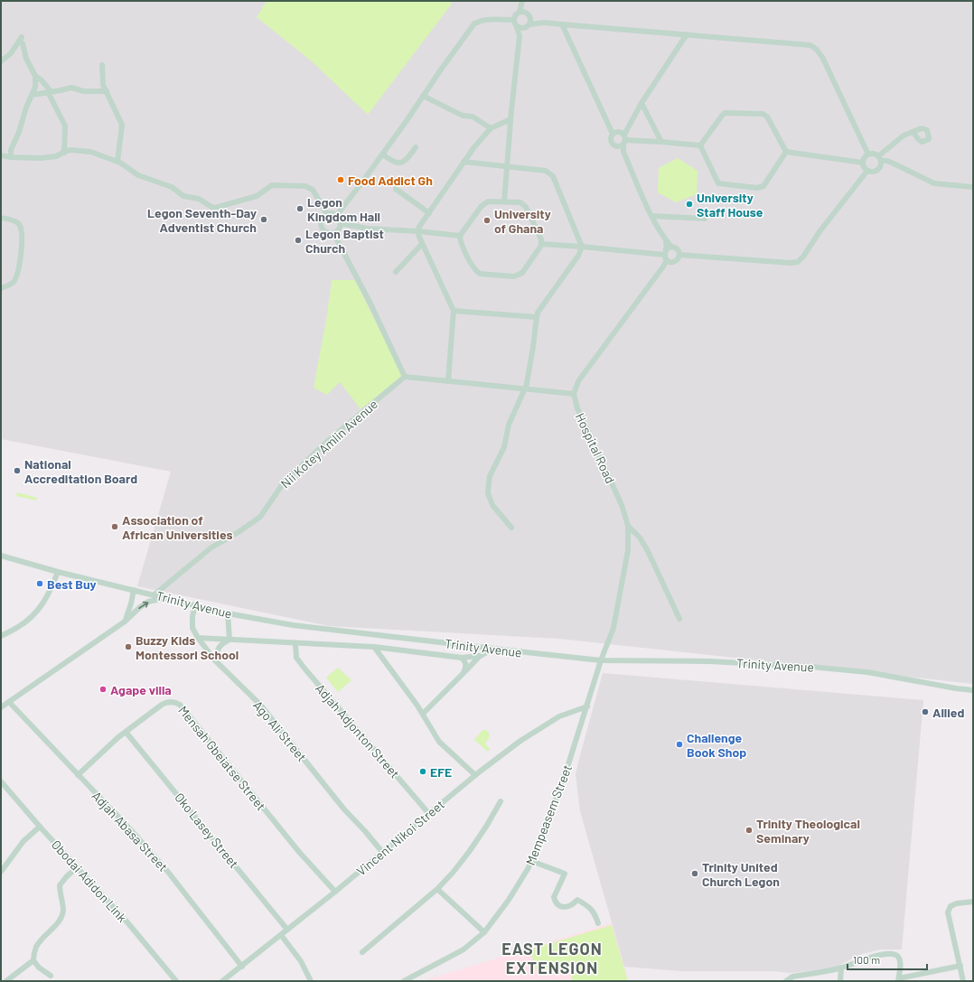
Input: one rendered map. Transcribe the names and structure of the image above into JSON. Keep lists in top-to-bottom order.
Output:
{
  "streets": {
    "street": [
      "Nii Kotey Amlin Avenue",
      "Hospital Road",
      "Trinity Avenue",
      "Ago Ali Street",
      "Adjah Adjonton Street",
      "Mensah Gbeiatse Street",
      "Mempeasem Street",
      "Oko Lasey Street",
      "Adjah Abasa Street",
      "Vincent Nikoi Street",
      "Obodai Adidon Link"
    ]
  },
  "crossings": [
    ["Nii Kotey Amlin Avenue", "Trinity Avenue"],
    ["Hospital Road", "Trinity Avenue"],
    ["Hospital Road", "Mempeasem Street"],
    ["Trinity Avenue", "Ago Ali Street"],
    ["Trinity Avenue", "Mempeasem Street"],
    ["Ago Ali Street", "Vincent Nikoi Street"],
    ["Adjah Adjonton Street", "Vincent Nikoi Street"],
    ["Mensah Gbeiatse Street", "Oko Lasey Street"],
    ["Mensah Gbeiatse Street", "Adjah Abasa Street"],
    ["Mensah Gbeiatse Street", "Vincent Nikoi Street"],
    ["Mempeasem Street", "Vincent Nikoi Street"],
    ["Oko Lasey Street", "Vincent Nikoi Street"],
    ["Adjah Abasa Street", "Vincent Nikoi Street"]
  ],
  "districts": ["EAST LEGON EXTENSION"],
  "places": [
    "Food Addict Gh",
    "University Staff House",
    "Legon Kingdom Hall",
    "Legon Seventh-Day Adventist Church",
    "University of Ghana",
    "Legon Baptist Church",
    "National Accreditation Board",
    "Association of African Universities",
    "Best Buy",
    "Buzzy Kids Montessori School",
    "Agape villa",
    "Allied",
    "Challenge Book Shop",
    "EFE",
    "Trinity Theological Seminary",
    "Trinity United Church Legon"
  ],
  "scale_bar": "100 m"
}
